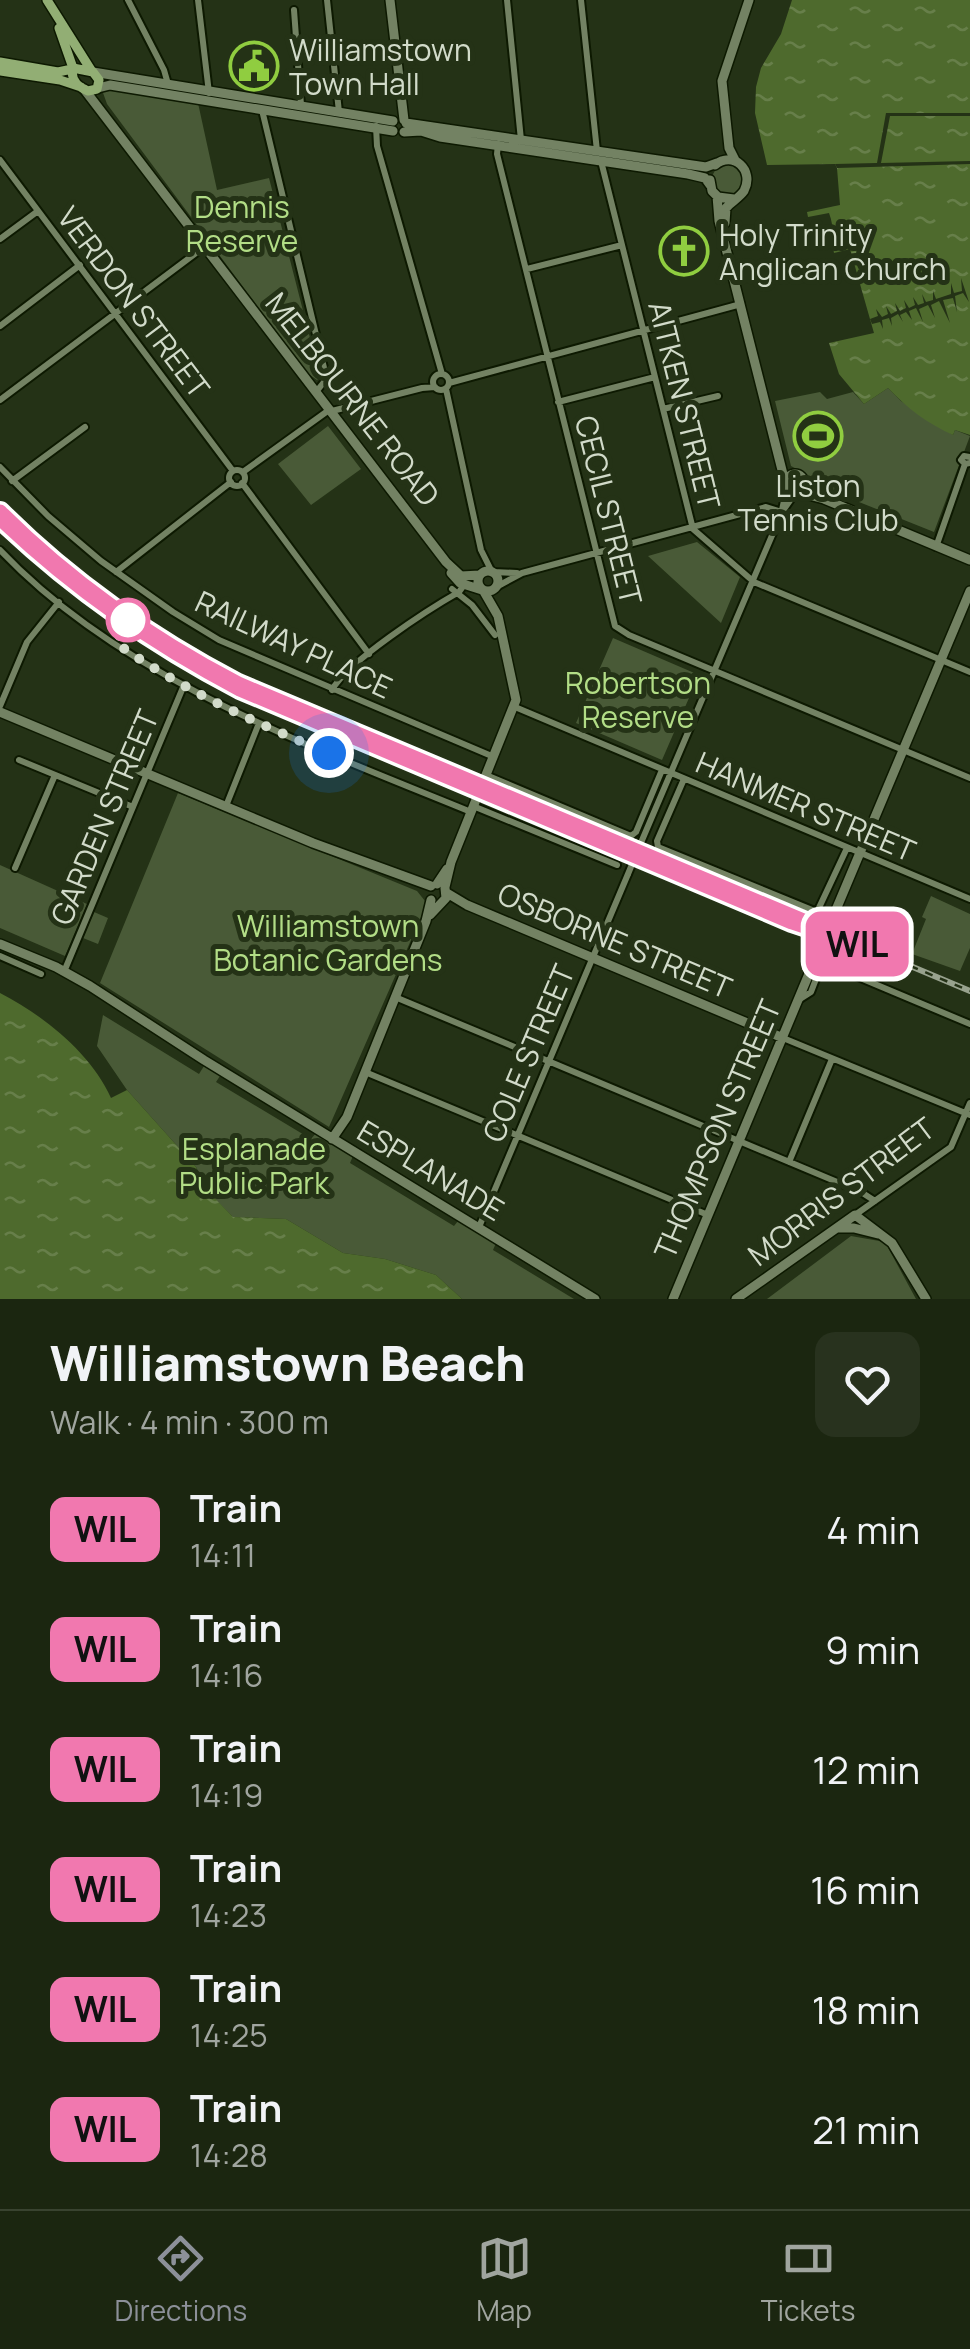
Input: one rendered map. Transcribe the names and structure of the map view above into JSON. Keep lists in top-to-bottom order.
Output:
{
  "streets": {
    "street": [
      "VERDON STREET",
      "MELBOURNE ROAD",
      "AITKEN STREET",
      "CECIL STREET",
      "RAILWAY PLACE",
      "HANMER STREET",
      "GARDEN STREET",
      "OSBORNE STREET",
      "COLE STREET",
      "THOMPSON STREET",
      "ESPLANADE",
      "MORRIS STREET"
    ]
  },
  "crossings": [
    ["AITKEN STREET", "COLE STREET"],
    ["AITKEN STREET", "THOMPSON STREET"],
    ["CECIL STREET", "COLE STREET"],
    ["CECIL STREET", "THOMPSON STREET"],
    ["HANMER STREET", "COLE STREET"],
    ["HANMER STREET", "THOMPSON STREET"],
    ["GARDEN STREET", "OSBORNE STREET"],
    ["GARDEN STREET", "ESPLANADE"],
    ["OSBORNE STREET", "COLE STREET"],
    ["OSBORNE STREET", "THOMPSON STREET"],
    ["OSBORNE STREET", "MORRIS STREET"],
    ["COLE STREET", "ESPLANADE"]
  ],
  "parks": [
    "Dennis Reserve",
    "Robertson Reserve",
    "Williamstown Botanic Gardens",
    "Esplanade Public Park"
  ],
  "places": {
    "public building": ["Williamstown Town Hall"],
    "church": ["Holy Trinity Anglican Church"],
    "sports": ["Liston Tennis Club"]
  },
  "page": {
    "on_map": "WIL",
    "heading": ["Williamstown Beach", "Walk · 4 min · 300 m"],
    "list": [
      {
        "mark": "WIL",
        "name": "Train",
        "note": "14:11",
        "value": "4 min"
      },
      {
        "mark": "WIL",
        "name": "Train",
        "note": "14:16",
        "value": "9 min"
      },
      {
        "mark": "WIL",
        "name": "Train",
        "note": "14:19",
        "value": "12 min"
      },
      {
        "mark": "WIL",
        "name": "Train",
        "note": "14:23",
        "value": "16 min"
      },
      {
        "mark": "WIL",
        "name": "Train",
        "note": "14:25",
        "value": "18 min"
      },
      {
        "mark": "WIL",
        "name": "Train",
        "note": "14:28",
        "value": "21 min"
      }
    ],
    "tabs": ["Directions", "Map", "Tickets"]
  }
}
